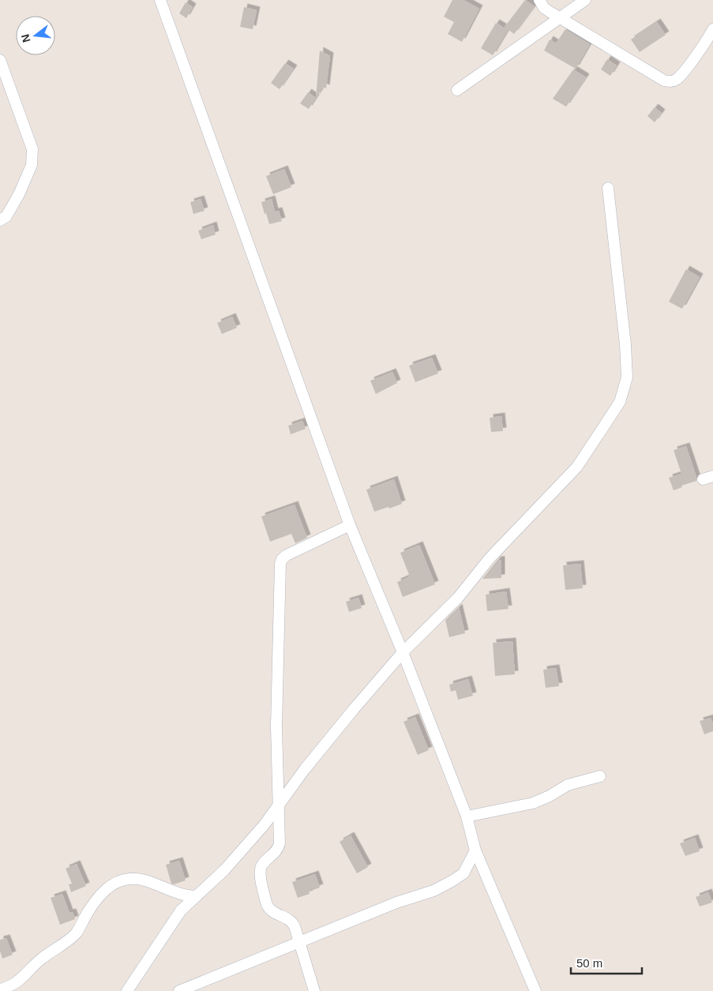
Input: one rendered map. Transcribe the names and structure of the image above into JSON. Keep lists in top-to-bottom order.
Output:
{
  "scale_bar": "50 m",
  "north": "left"
}
